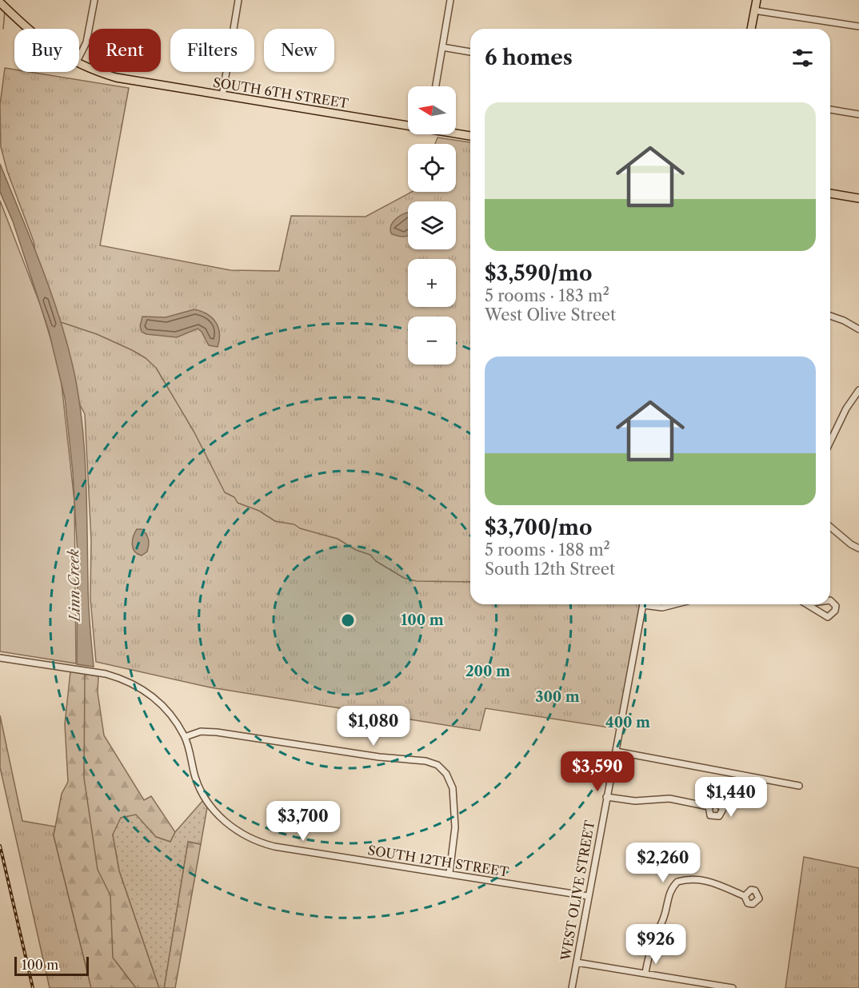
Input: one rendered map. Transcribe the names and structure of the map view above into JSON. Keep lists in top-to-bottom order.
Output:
{
  "streets": {
    "main road": ["SOUTH 6TH STREET"],
    "street": ["SOUTH 12TH STREET", "WEST OLIVE STREET"]
  },
  "crossings": [
    ["SOUTH 12TH STREET", "WEST OLIVE STREET"]
  ],
  "water": ["Linn Creek"],
  "scale_bar": "100 m",
  "north": "left",
  "page": {
    "chip": [
      "Buy",
      "Rent",
      "Filters",
      "New"
    ],
    "heading": "6 homes",
    "map_buttons": ["+", "−"],
    "list": [
      {
        "name": "$3,590/mo",
        "note": "5 rooms · 183 m² · West Olive Street"
      },
      {
        "name": "$3,700/mo",
        "note": "5 rooms · 188 m² · South 12th Street"
      }
    ],
    "price": [
      "$1,080",
      "$3,590",
      "$1,440",
      "$3,700",
      "$2,260",
      "$926"
    ],
    "scale": "100 m"
  },
  "rings": [
    "100 m",
    "200 m",
    "300 m",
    "400 m"
  ]
}
